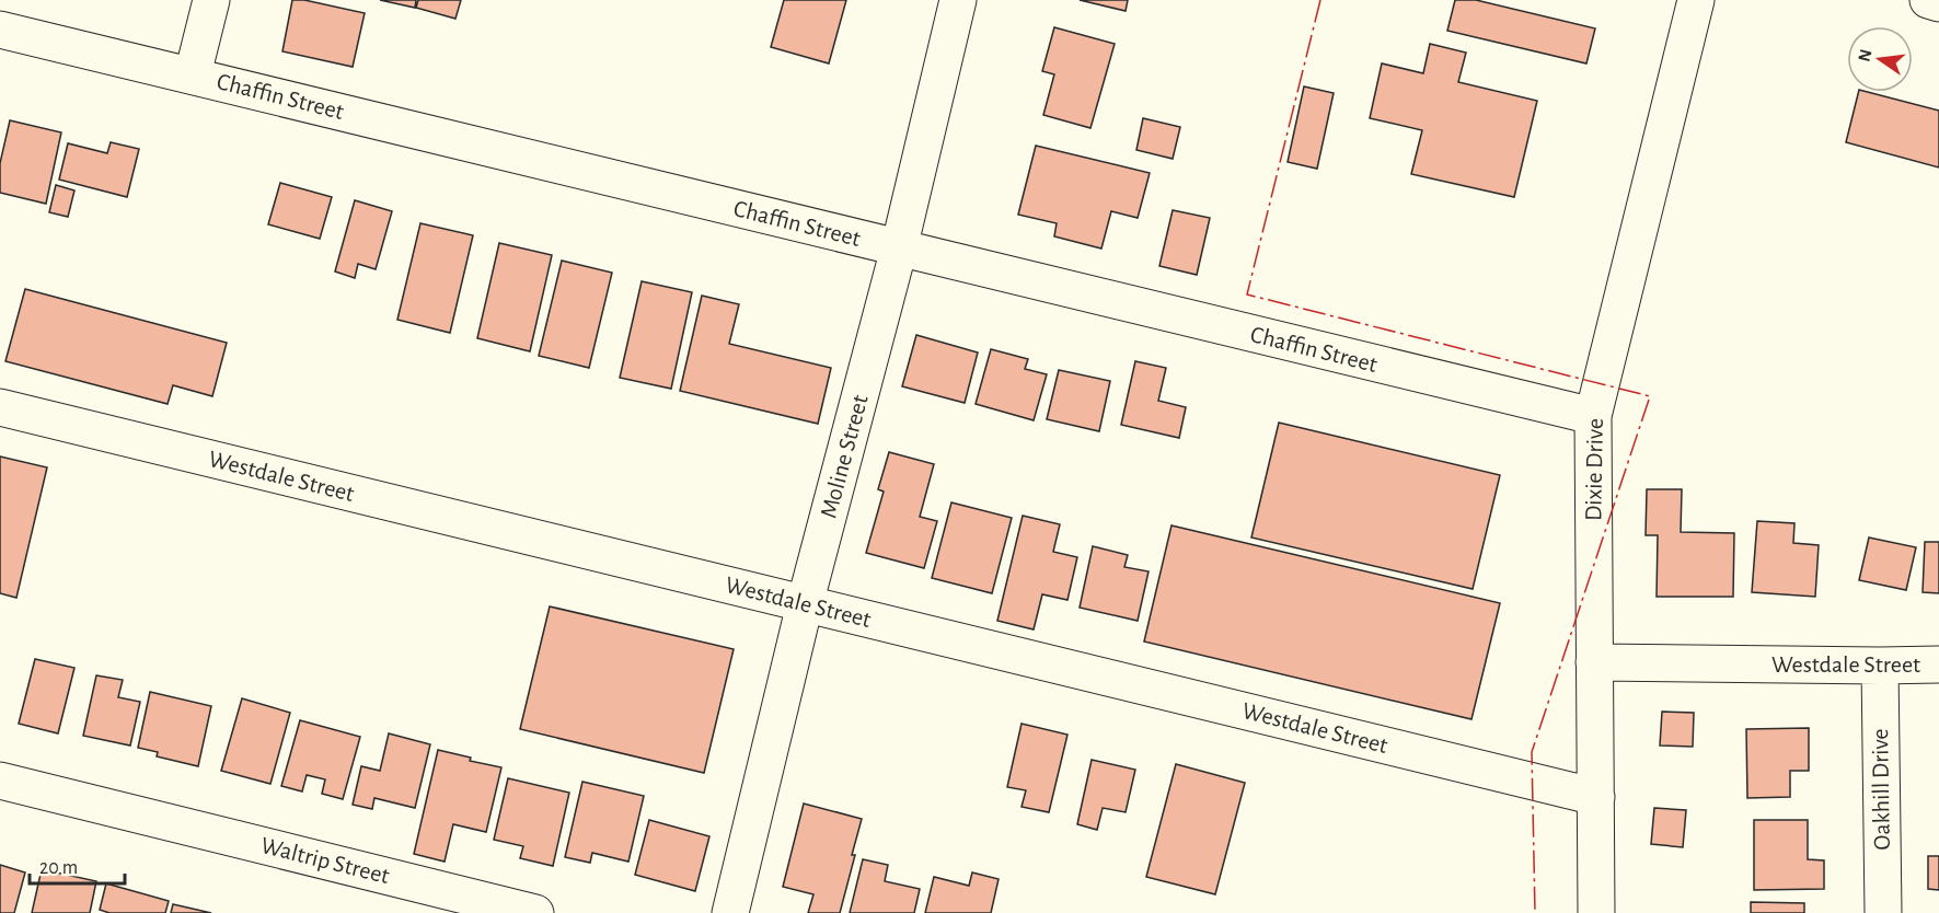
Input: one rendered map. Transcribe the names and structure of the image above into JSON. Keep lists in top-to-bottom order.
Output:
{
  "streets": {
    "street": [
      "Chaffin Street",
      "Moline Street",
      "Dixie Drive",
      "Westdale Street",
      "Oakhill Drive",
      "Waltrip Street"
    ]
  },
  "crossings": [
    ["Chaffin Street", "Moline Street"],
    ["Chaffin Street", "Dixie Drive"],
    ["Moline Street", "Westdale Street"],
    ["Dixie Drive", "Westdale Street"],
    ["Westdale Street", "Oakhill Drive"]
  ],
  "scale_bar": "20 m",
  "north": "left"
}
